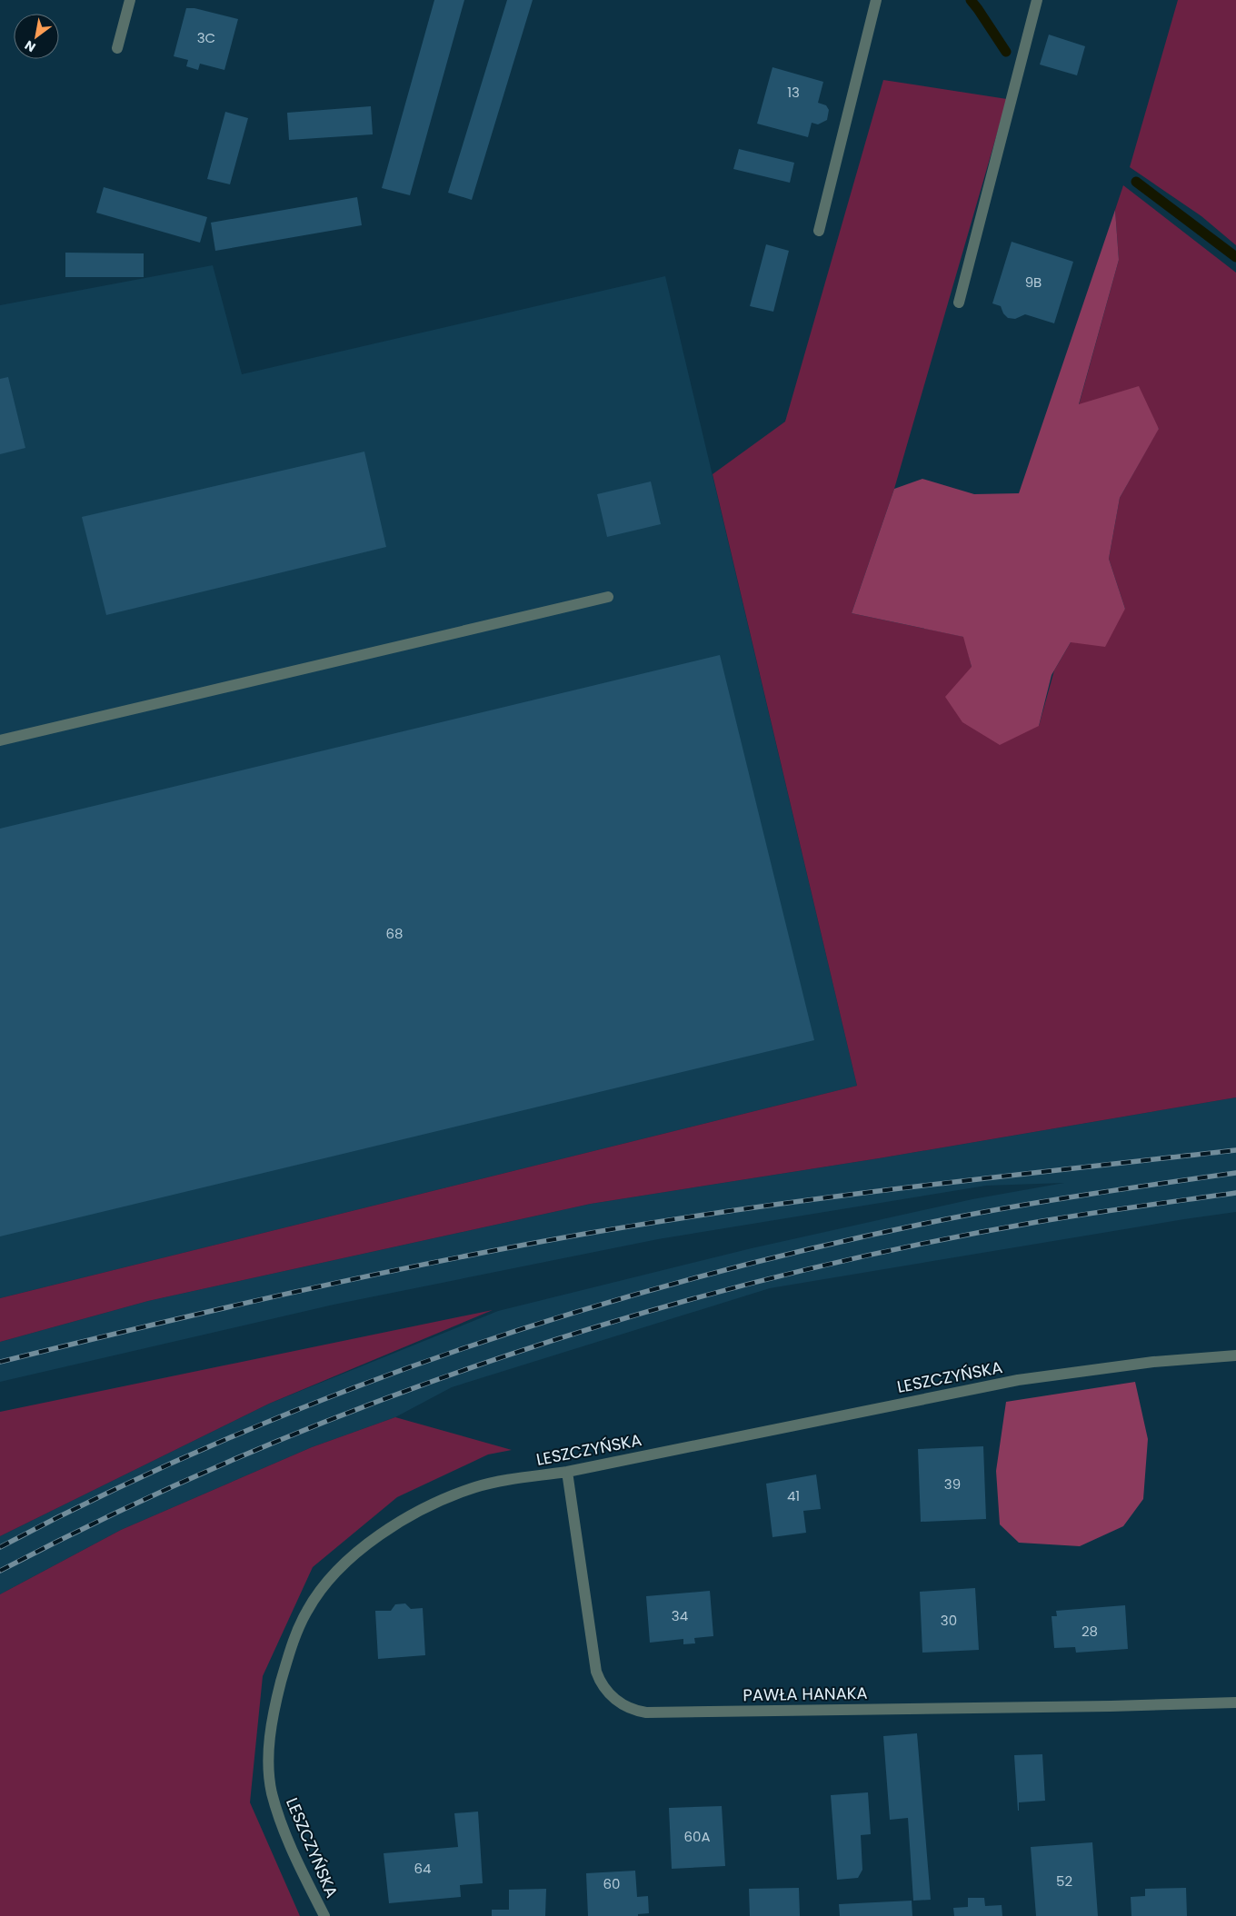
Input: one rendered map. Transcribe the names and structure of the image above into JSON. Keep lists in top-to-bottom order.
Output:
{
  "streets": {
    "street": ["LESZCZYŃSKA", "PAWŁA HANAKA"]
  },
  "crossings": [
    ["LESZCZYŃSKA", "PAWŁA HANAKA"]
  ],
  "house_numbers": [
    "3C",
    "13",
    "9B",
    "68",
    "39",
    "41",
    "34",
    "30",
    "28",
    "60A",
    "64",
    "52",
    "60"
  ],
  "north": "bottom left"
}
